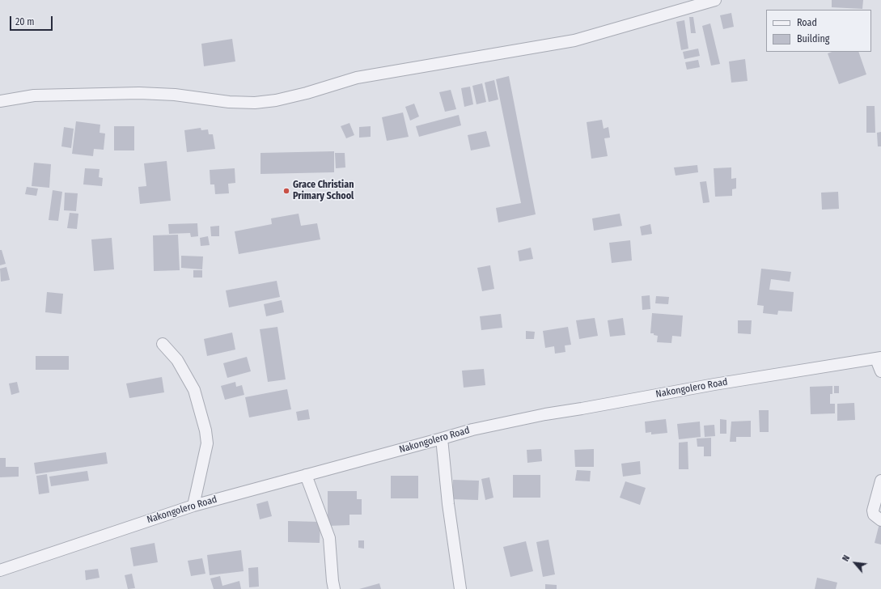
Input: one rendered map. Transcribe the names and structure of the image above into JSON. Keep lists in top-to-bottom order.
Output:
{
  "streets": {
    "street": ["Nakongolero Road"]
  },
  "places": ["Grace Christian Primary School"],
  "legend": ["Road", "Building"],
  "scale_bar": "20 m",
  "north": "top left"
}
